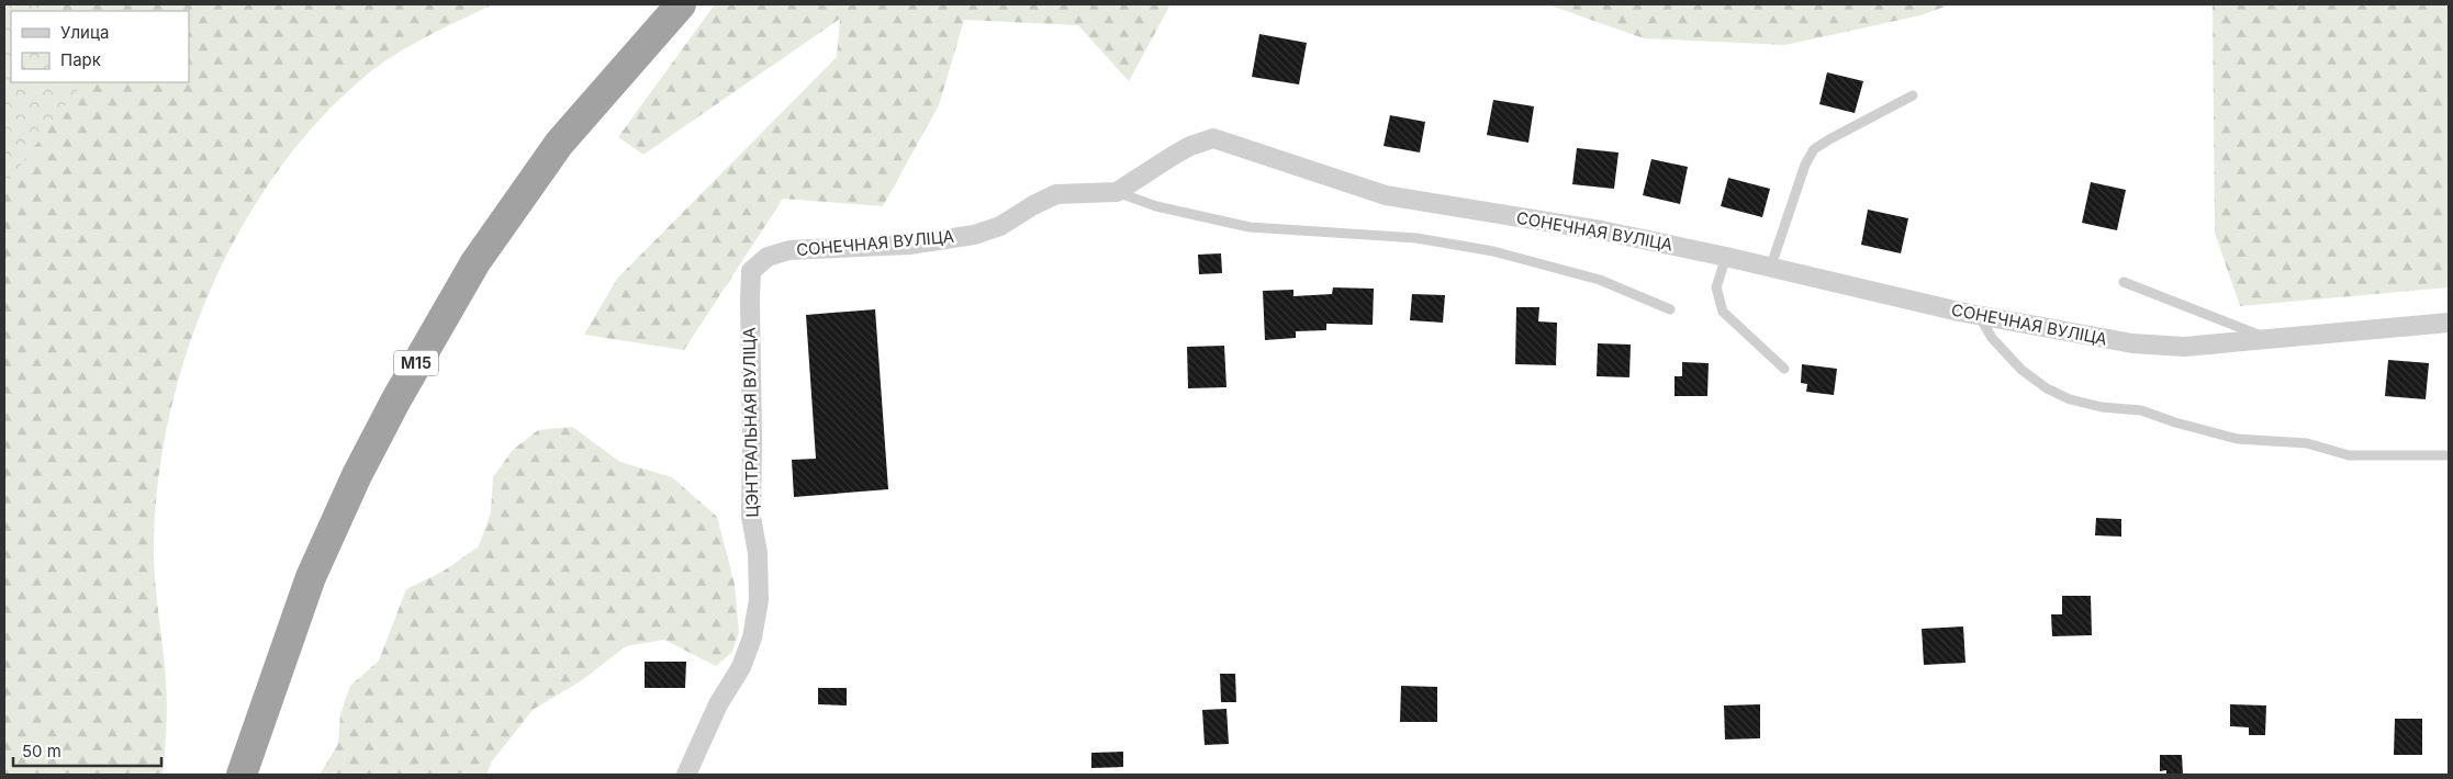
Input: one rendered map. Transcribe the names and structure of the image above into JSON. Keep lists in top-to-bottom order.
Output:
{
  "streets": {
    "highway": ["М15"],
    "street": ["СОНЕЧНАЯ ВУЛІЦА", "ЦЭНТРАЛЬНАЯ ВУЛІЦА"]
  },
  "crossings": [
    ["СОНЕЧНАЯ ВУЛІЦА", "ЦЭНТРАЛЬНАЯ ВУЛІЦА"]
  ],
  "legend": ["Улица", "Парк"],
  "scale_bar": "50 m"
}
